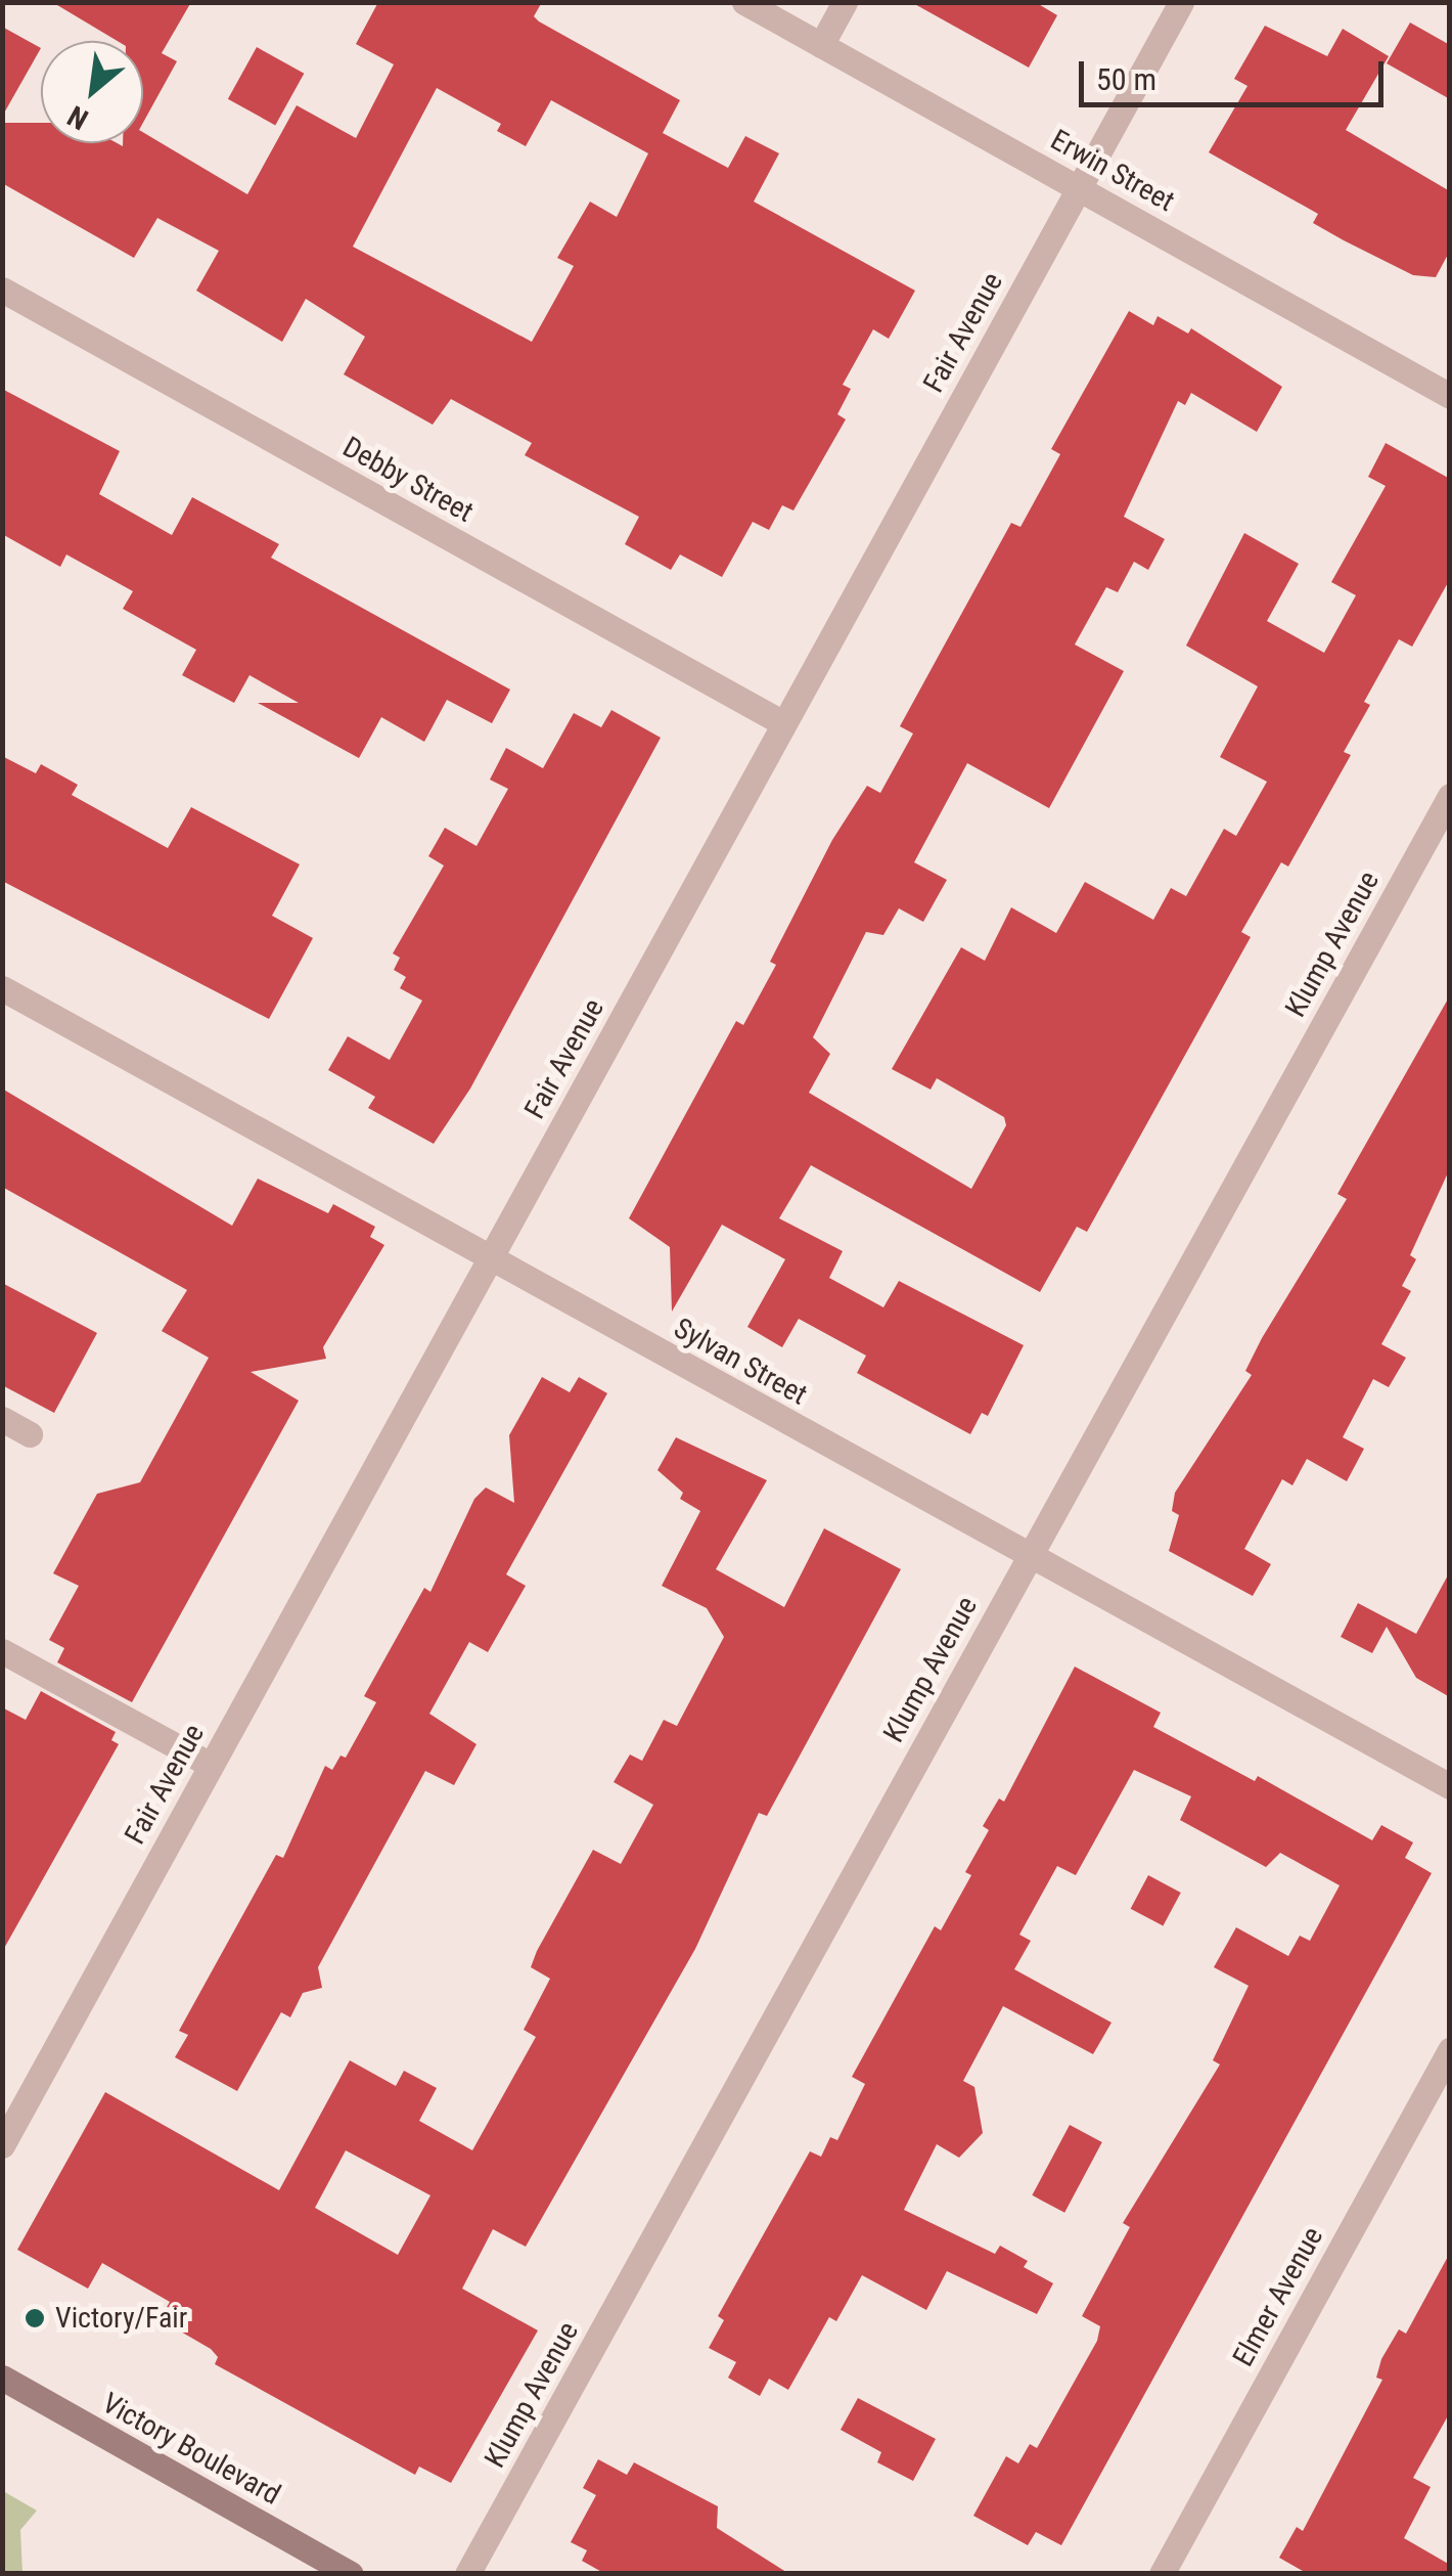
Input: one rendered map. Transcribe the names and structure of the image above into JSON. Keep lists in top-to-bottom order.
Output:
{
  "streets": {
    "main road": ["Victory Boulevard"],
    "street": [
      "Erwin Street",
      "Fair Avenue",
      "Debby Street",
      "Klump Avenue",
      "Sylvan Street",
      "Elmer Avenue"
    ]
  },
  "crossings": [
    ["Erwin Street", "Fair Avenue"],
    ["Fair Avenue", "Debby Street"],
    ["Fair Avenue", "Sylvan Street"],
    ["Klump Avenue", "Sylvan Street"]
  ],
  "places": ["Victory/Fair"],
  "scale_bar": "50 m",
  "north": "bottom left"
}
